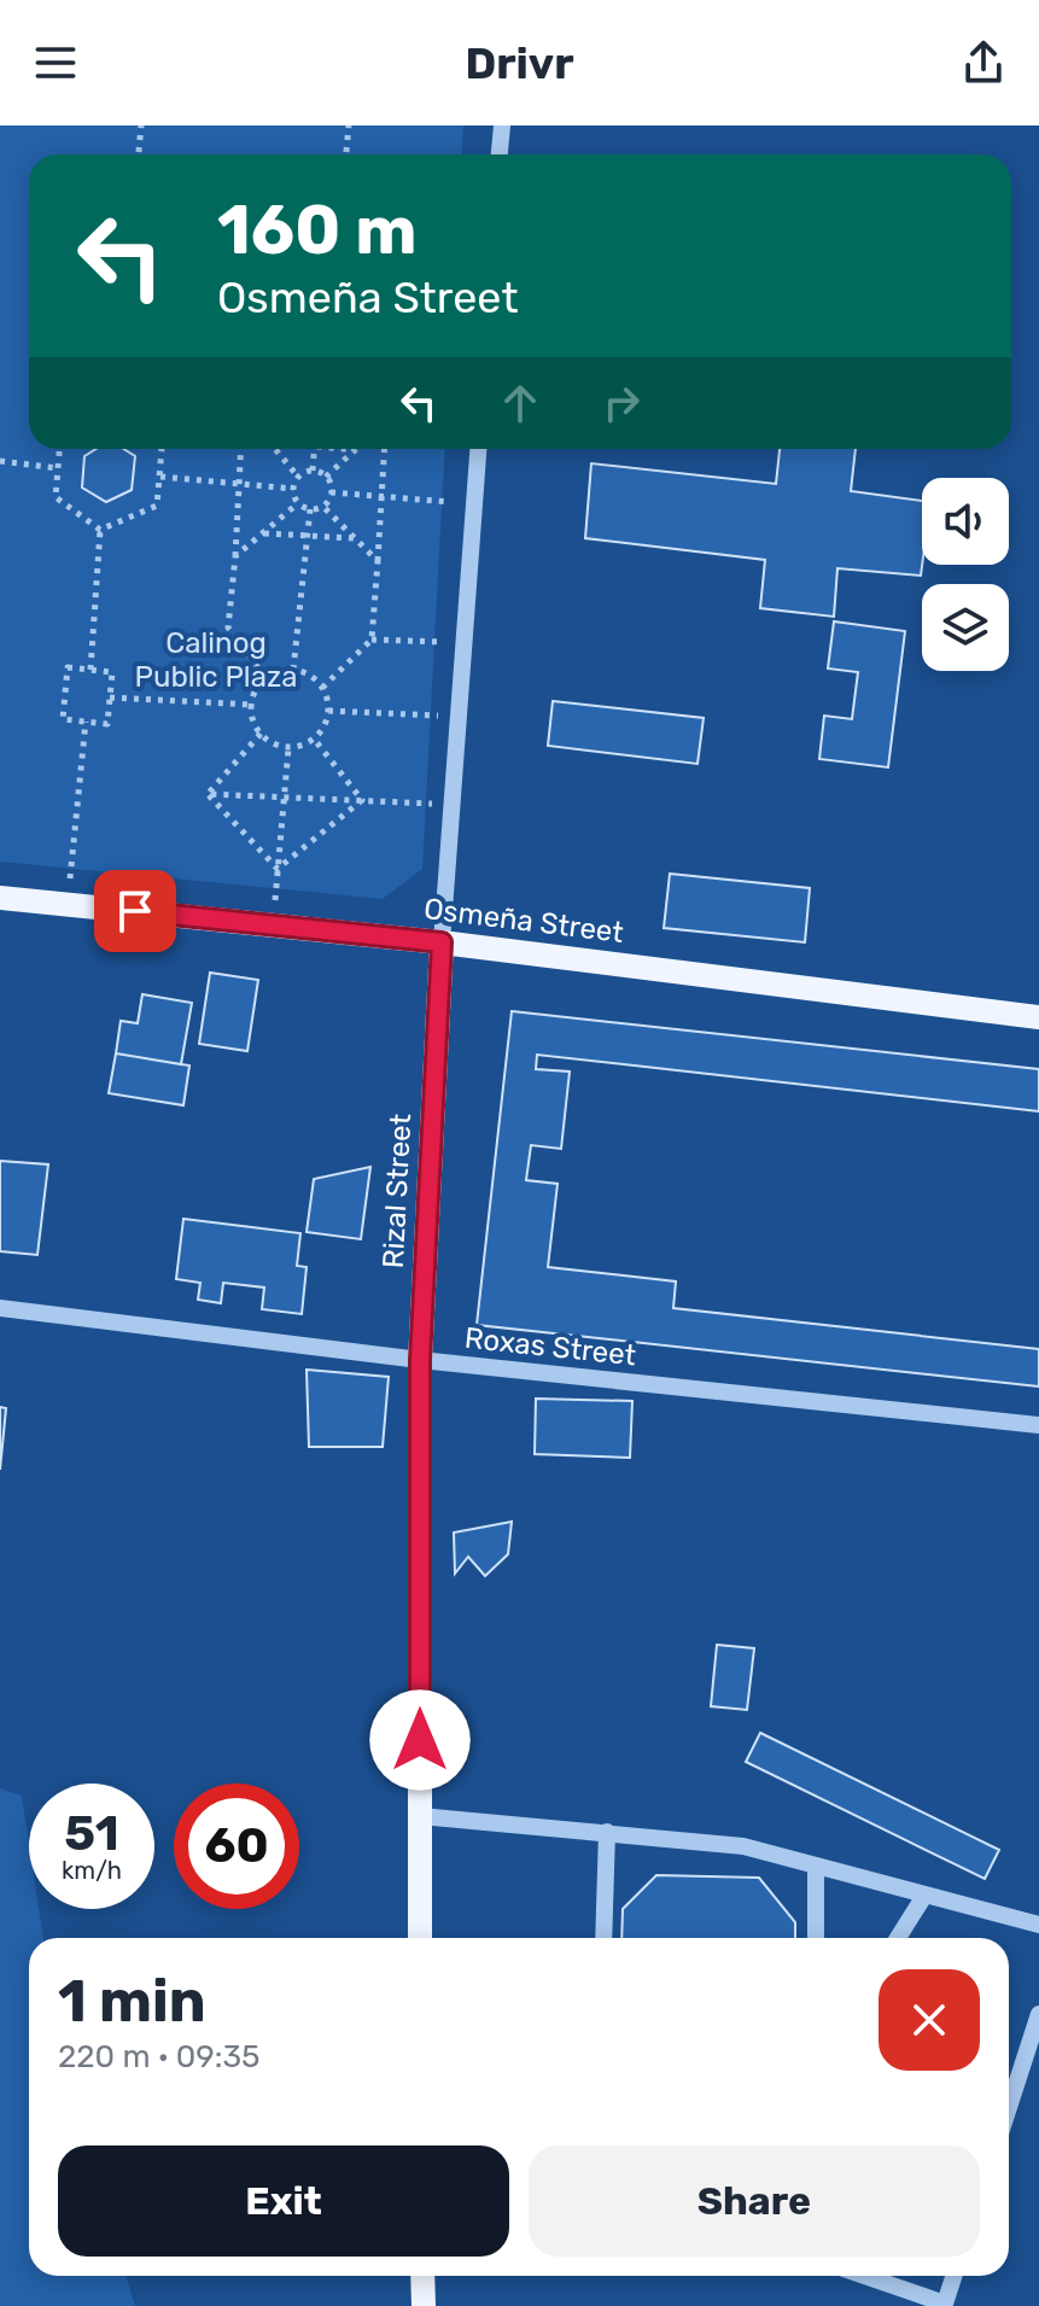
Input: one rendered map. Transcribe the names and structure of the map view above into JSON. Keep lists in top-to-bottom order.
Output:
{
  "streets": {
    "main road": ["Osmeña Street", "Rizal Street"],
    "street": ["Roxas Street"]
  },
  "crossings": [
    ["Osmeña Street", "Rizal Street"],
    ["Rizal Street", "Roxas Street"]
  ],
  "parks": ["Calinog Public Plaza"],
  "page": {
    "header": "Drivr",
    "turn": ["160 m", "Osmeña Street"],
    "speed": "51 km/h",
    "limit": "60",
    "heading": ["1 min", "220 m · 09:35"],
    "buttons": ["Exit", "Share"]
  }
}
